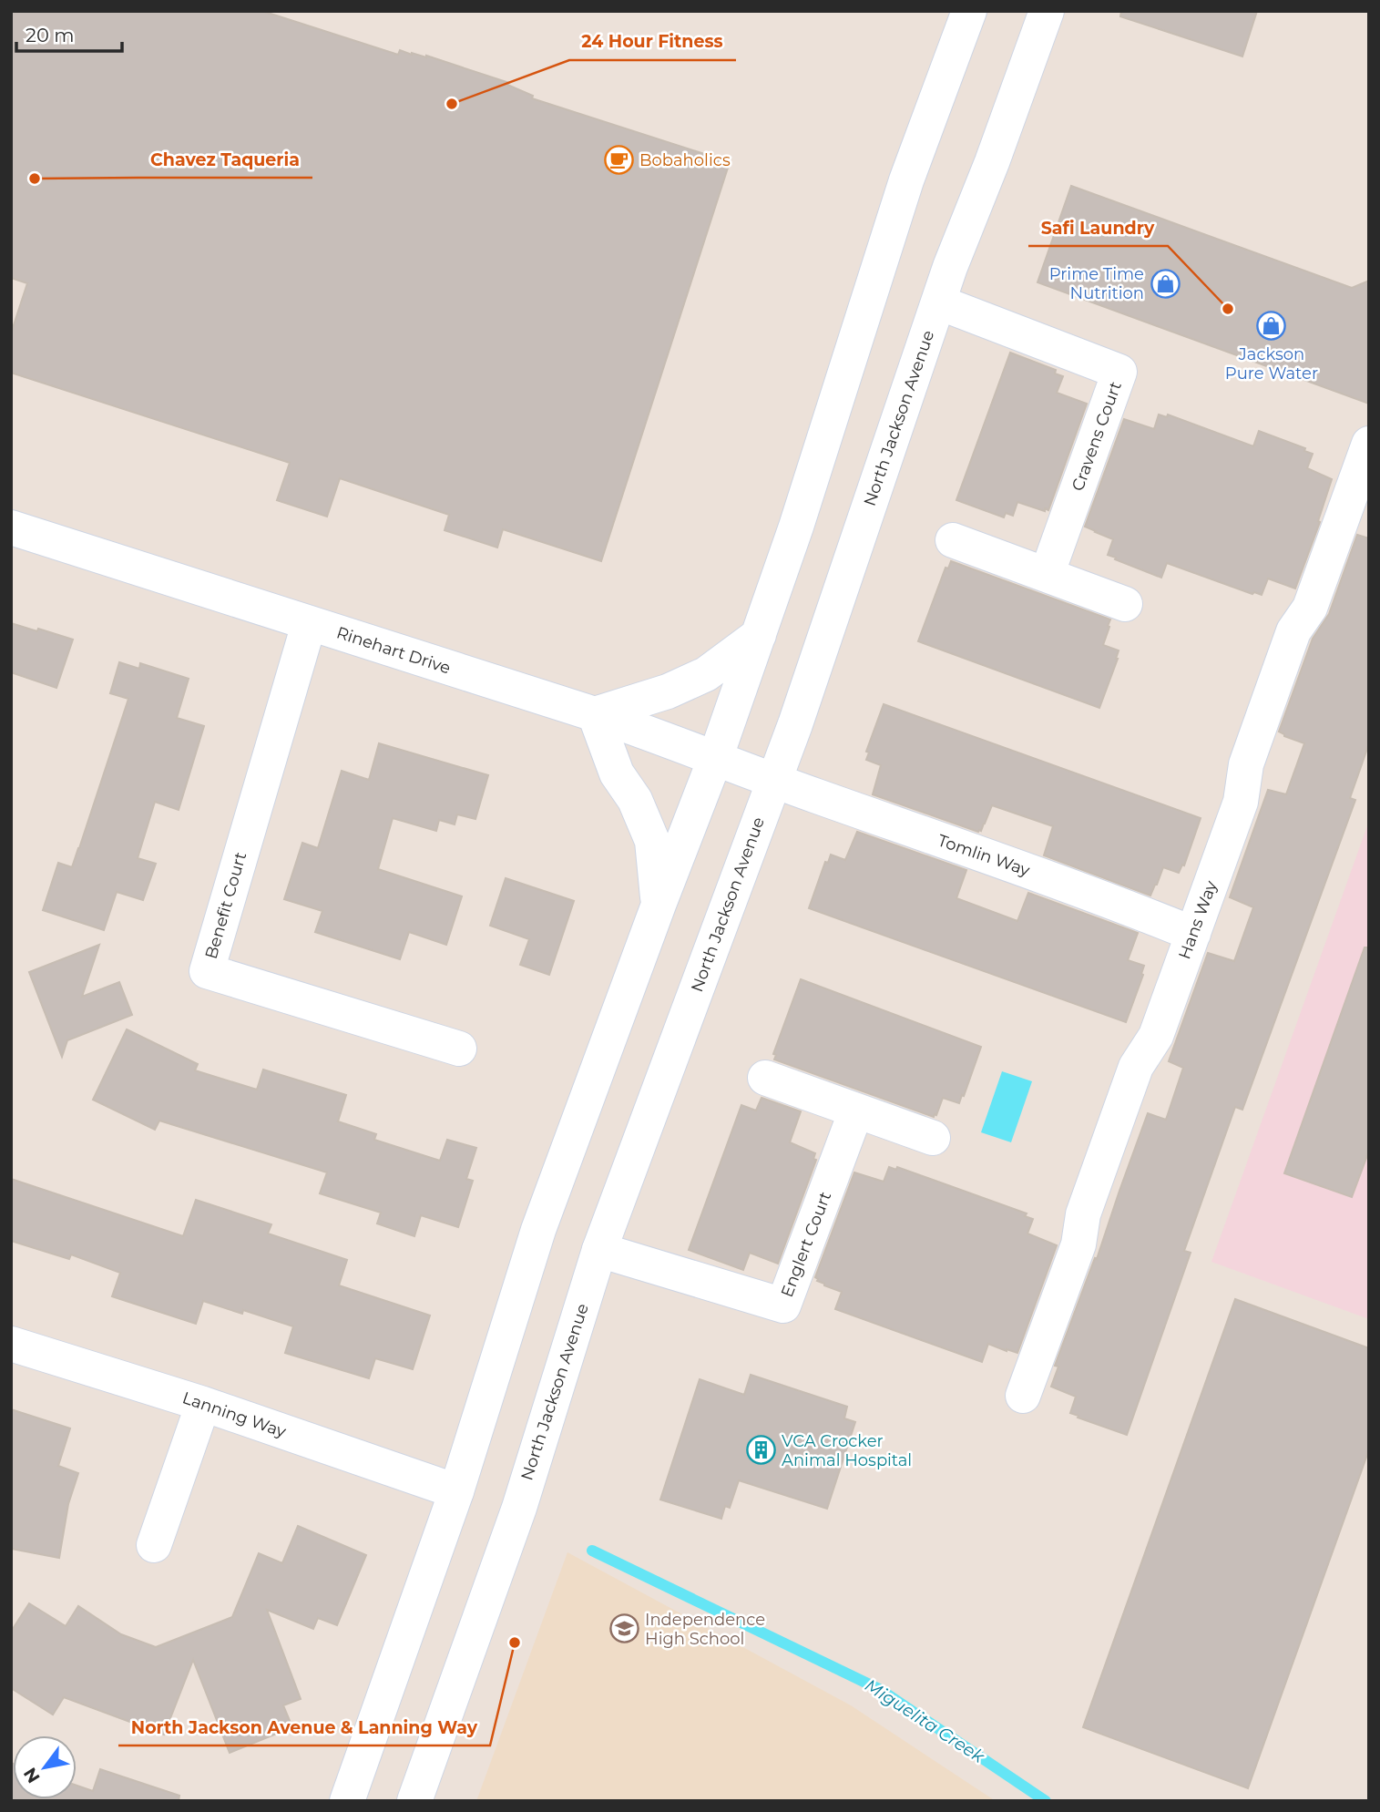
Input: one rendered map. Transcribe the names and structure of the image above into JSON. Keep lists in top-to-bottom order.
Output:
{
  "streets": {
    "street": [
      "North Jackson Avenue",
      "Cravens Court",
      "Rinehart Drive",
      "Tomlin Way",
      "Benefit Court",
      "Hans Way",
      "Englert Court",
      "Lanning Way"
    ]
  },
  "crossings": [
    ["North Jackson Avenue", "Cravens Court"],
    ["North Jackson Avenue", "Rinehart Drive"],
    ["North Jackson Avenue", "Tomlin Way"],
    ["North Jackson Avenue", "Englert Court"],
    ["Rinehart Drive", "Tomlin Way"],
    ["Rinehart Drive", "Benefit Court"],
    ["Tomlin Way", "Hans Way"]
  ],
  "water": ["Miguelita Creek"],
  "places": {
    "other": [
      "24 Hour Fitness",
      "Chavez Taqueria",
      "Safi Laundry",
      "North Jackson Avenue & Lanning Way"
    ],
    "cafe": ["Bobaholics"],
    "shop": ["Prime Time Nutrition", "Jackson Pure Water"],
    "building": ["VCA Crocker Animal Hospital"],
    "school or university": ["Independence High School"]
  },
  "scale_bar": "20 m",
  "north": "bottom left"
}
